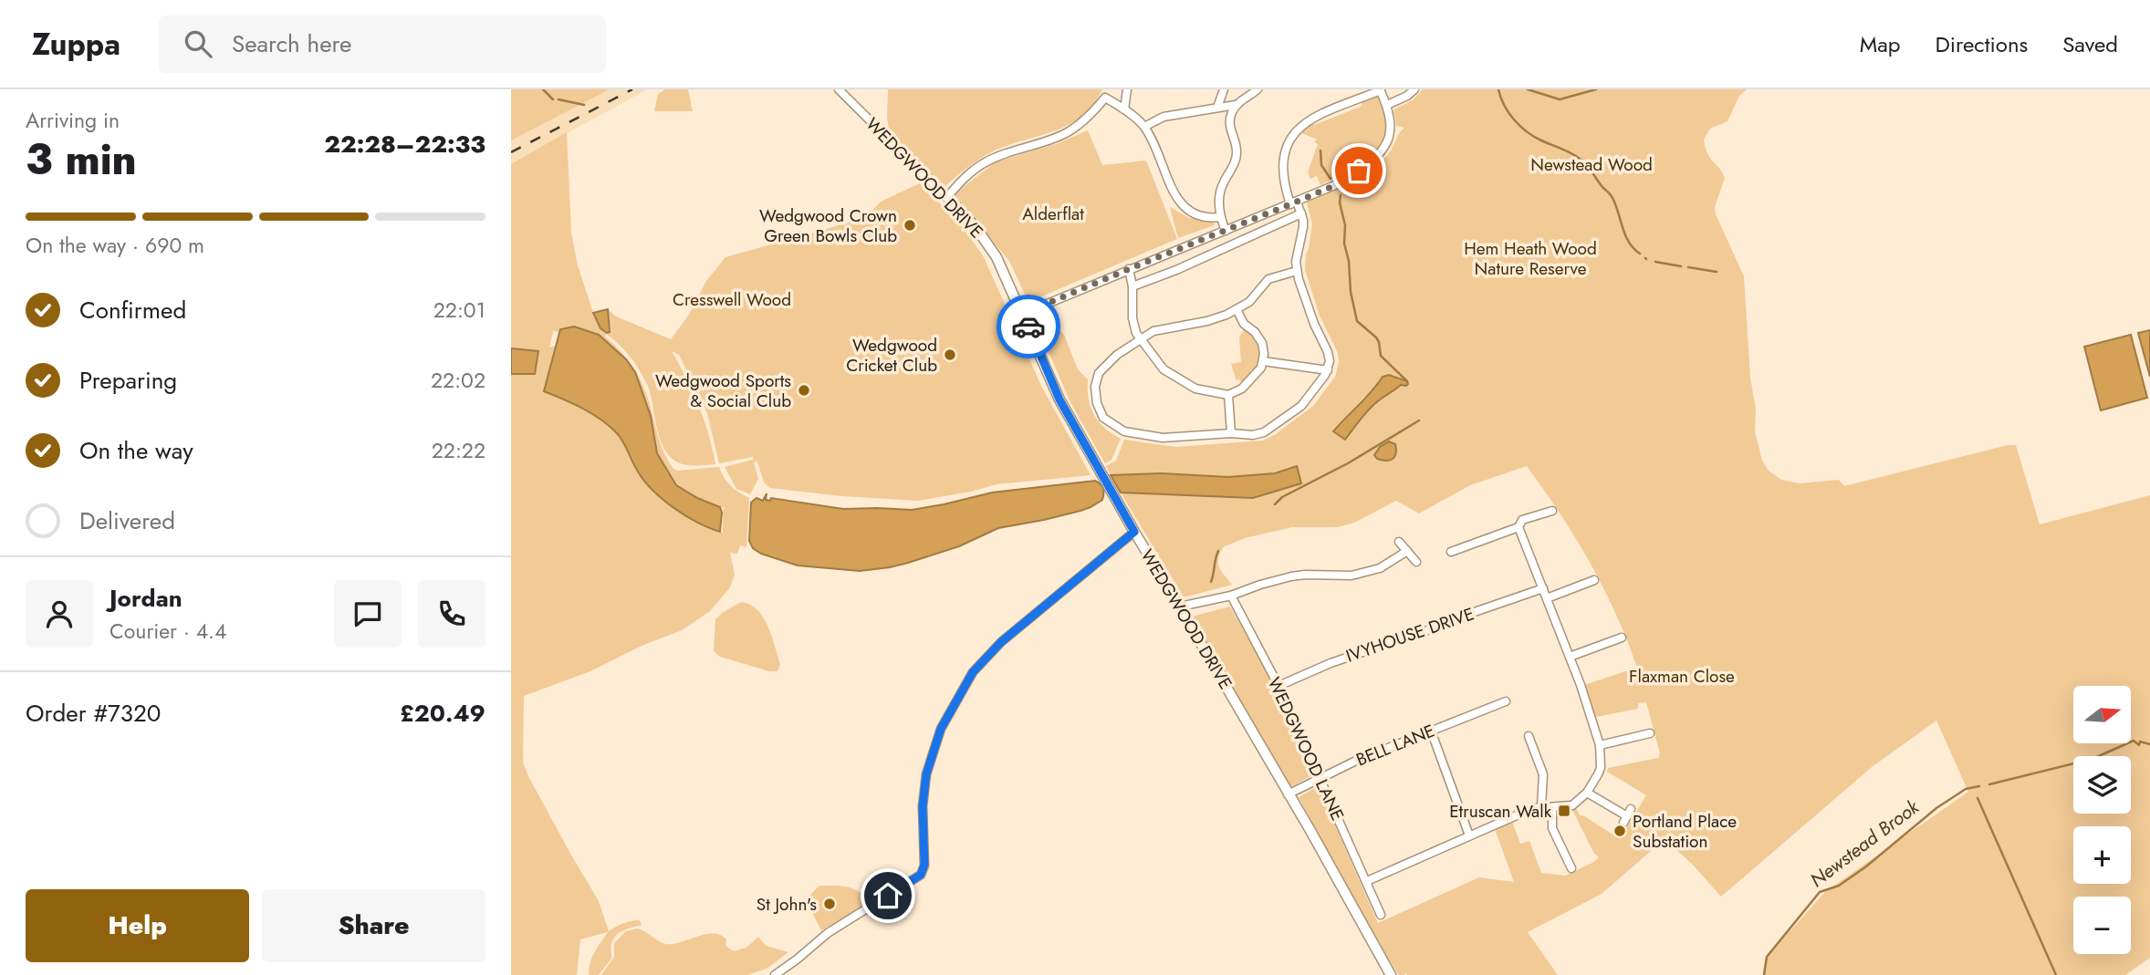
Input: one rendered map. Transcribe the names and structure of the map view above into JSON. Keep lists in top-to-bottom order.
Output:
{
  "streets": {
    "street": [
      "WEDGWOOD DRIVE",
      "IVYHOUSE DRIVE",
      "BELL LANE",
      "WEDGWOOD LANE"
    ]
  },
  "crossings": [
    ["WEDGWOOD DRIVE", "BELL LANE"],
    ["IVYHOUSE DRIVE", "WEDGWOOD LANE"],
    ["BELL LANE", "WEDGWOOD LANE"]
  ],
  "water": ["Newstead Brook"],
  "parks": [
    "Newstead Wood",
    "Alderflat",
    "Hem Heath Wood Nature Reserve",
    "Cresswell Wood",
    "Flaxman Close"
  ],
  "places": {
    "other": [
      "Wedgwood Crown Green Bowls Club",
      "Wedgwood Cricket Club",
      "Wedgwood Sports & Social Club",
      "Portland Place Substation",
      "St John's"
    ],
    "transit": ["Etruscan Walk"]
  },
  "north": "right",
  "page": {
    "header": "Zuppa",
    "search": "Search here",
    "nav": ["Map", "Directions", "Saved"],
    "heading": ["3 min", "Arriving in", "22:28–22:33"],
    "panel": [
      "Jordan",
      "Courier · 4.4",
      "Order #7320",
      "£20.49"
    ],
    "bar": "On the way · 690 m",
    "list": [
      ["Confirmed", "22:01"],
      ["Preparing", "22:02"],
      ["On the way", "22:22"],
      "Delivered"
    ],
    "map_buttons": ["+", "−"],
    "buttons": ["Help", "Share"]
  }
}
